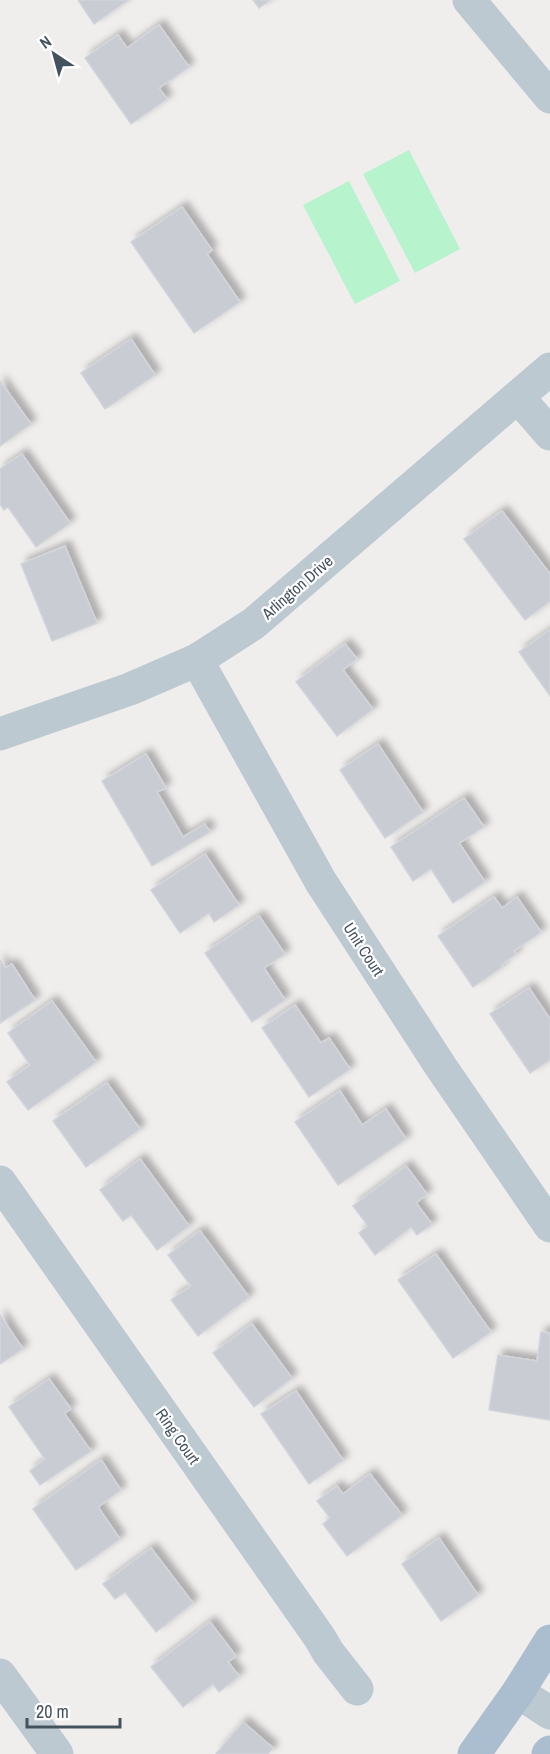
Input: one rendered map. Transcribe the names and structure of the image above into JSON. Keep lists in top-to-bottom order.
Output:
{
  "streets": {
    "street": ["Arlington Drive", "Unit Court", "Ring Court"]
  },
  "crossings": [
    ["Arlington Drive", "Unit Court"]
  ],
  "scale_bar": "20 m",
  "north": "top left"
}
